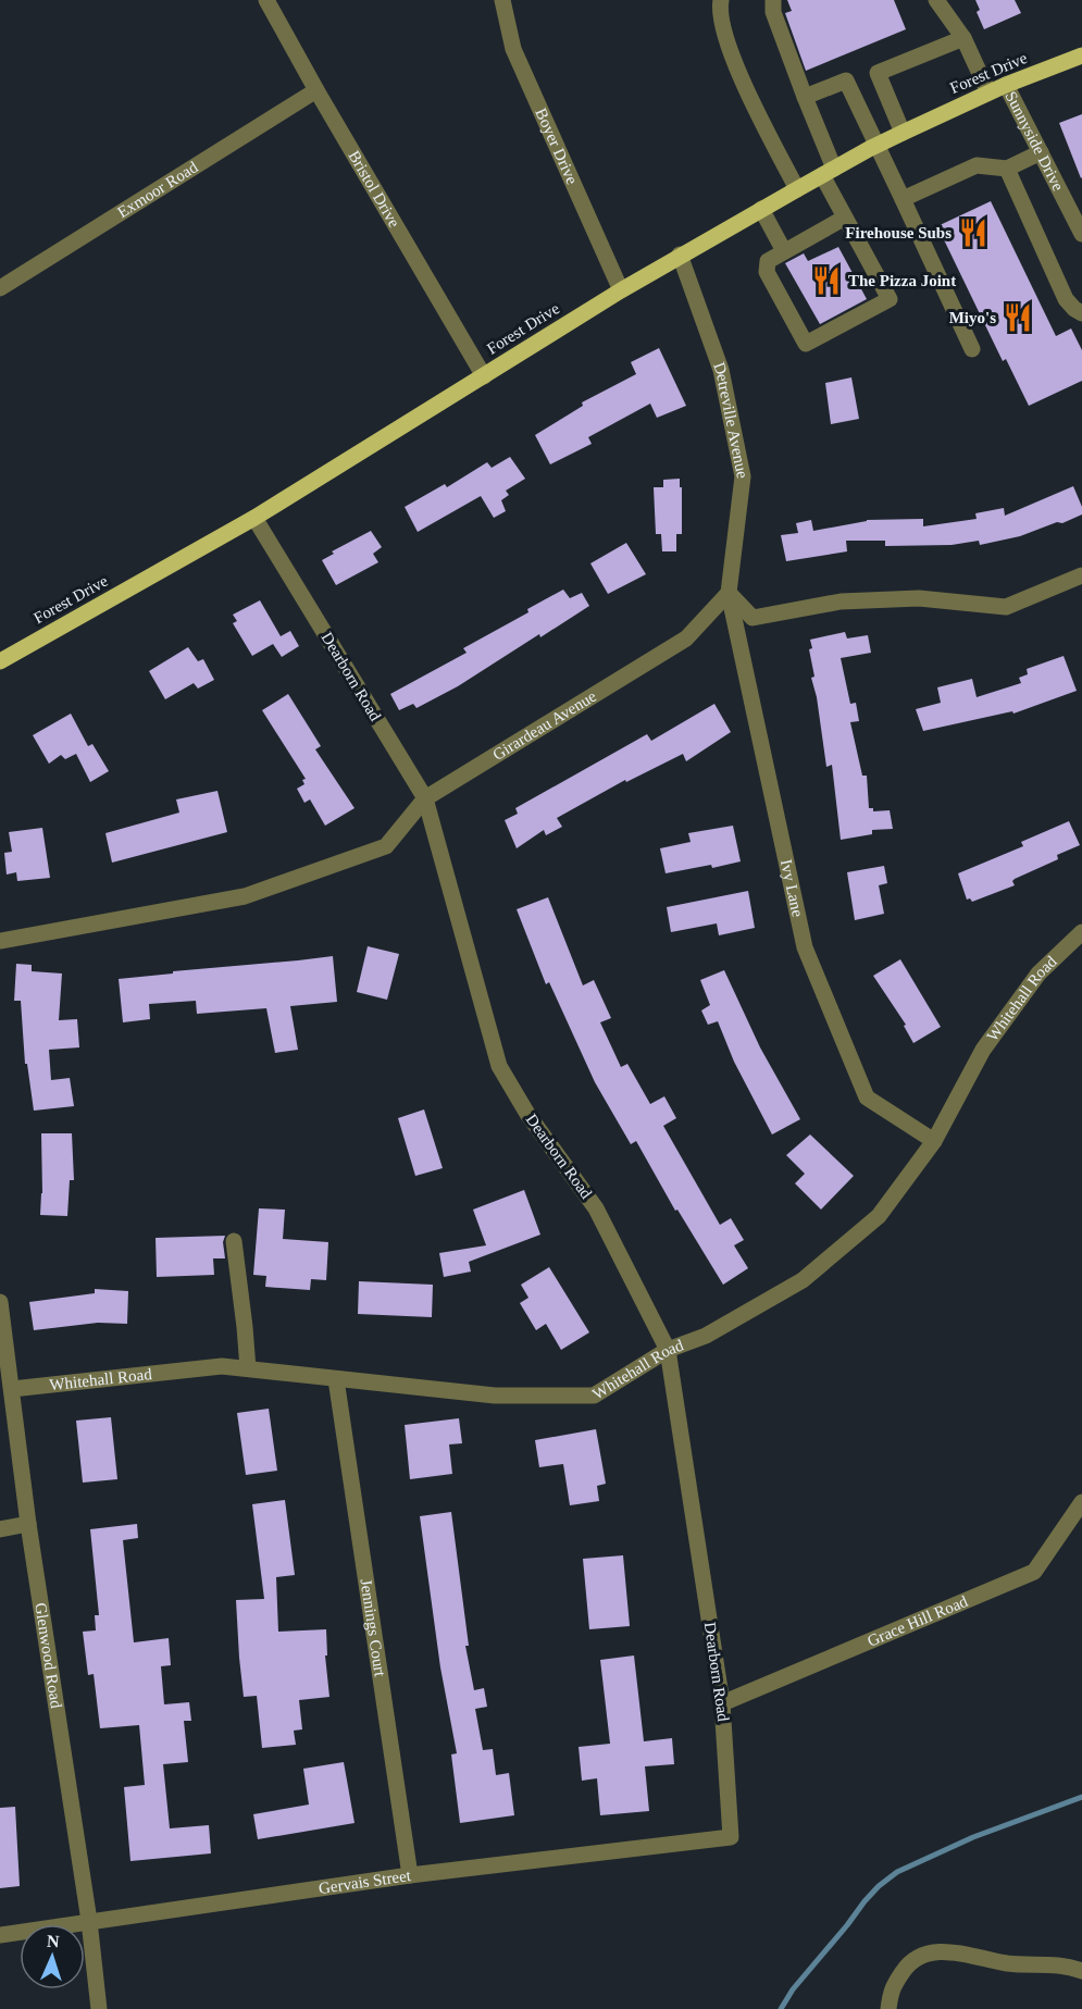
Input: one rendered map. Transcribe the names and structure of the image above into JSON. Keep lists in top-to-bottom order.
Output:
{
  "streets": {
    "main road": ["Forest Drive"],
    "street": [
      "Sunnyside Drive",
      "Boyer Drive",
      "Bristol Drive",
      "Exmoor Road",
      "Detreville Avenue",
      "Dearborn Road",
      "Girardeau Avenue",
      "Ivy Lane",
      "Whitehall Road",
      "Grace Hill Road",
      "Jennings Court",
      "Glenwood Road",
      "Gervais Street"
    ]
  },
  "crossings": [
    ["Forest Drive", "Sunnyside Drive"],
    ["Forest Drive", "Boyer Drive"],
    ["Forest Drive", "Bristol Drive"],
    ["Forest Drive", "Detreville Avenue"],
    ["Forest Drive", "Dearborn Road"],
    ["Bristol Drive", "Exmoor Road"],
    ["Detreville Avenue", "Girardeau Avenue"],
    ["Detreville Avenue", "Ivy Lane"],
    ["Dearborn Road", "Girardeau Avenue"],
    ["Dearborn Road", "Whitehall Road"],
    ["Dearborn Road", "Grace Hill Road"],
    ["Dearborn Road", "Gervais Street"],
    ["Girardeau Avenue", "Ivy Lane"],
    ["Ivy Lane", "Whitehall Road"],
    ["Whitehall Road", "Jennings Court"],
    ["Whitehall Road", "Glenwood Road"],
    ["Jennings Court", "Gervais Street"],
    ["Glenwood Road", "Gervais Street"]
  ],
  "places": {
    "restaurant": ["Firehouse Subs", "The Pizza Joint", "Miyo's"]
  },
  "north": "top"
}
